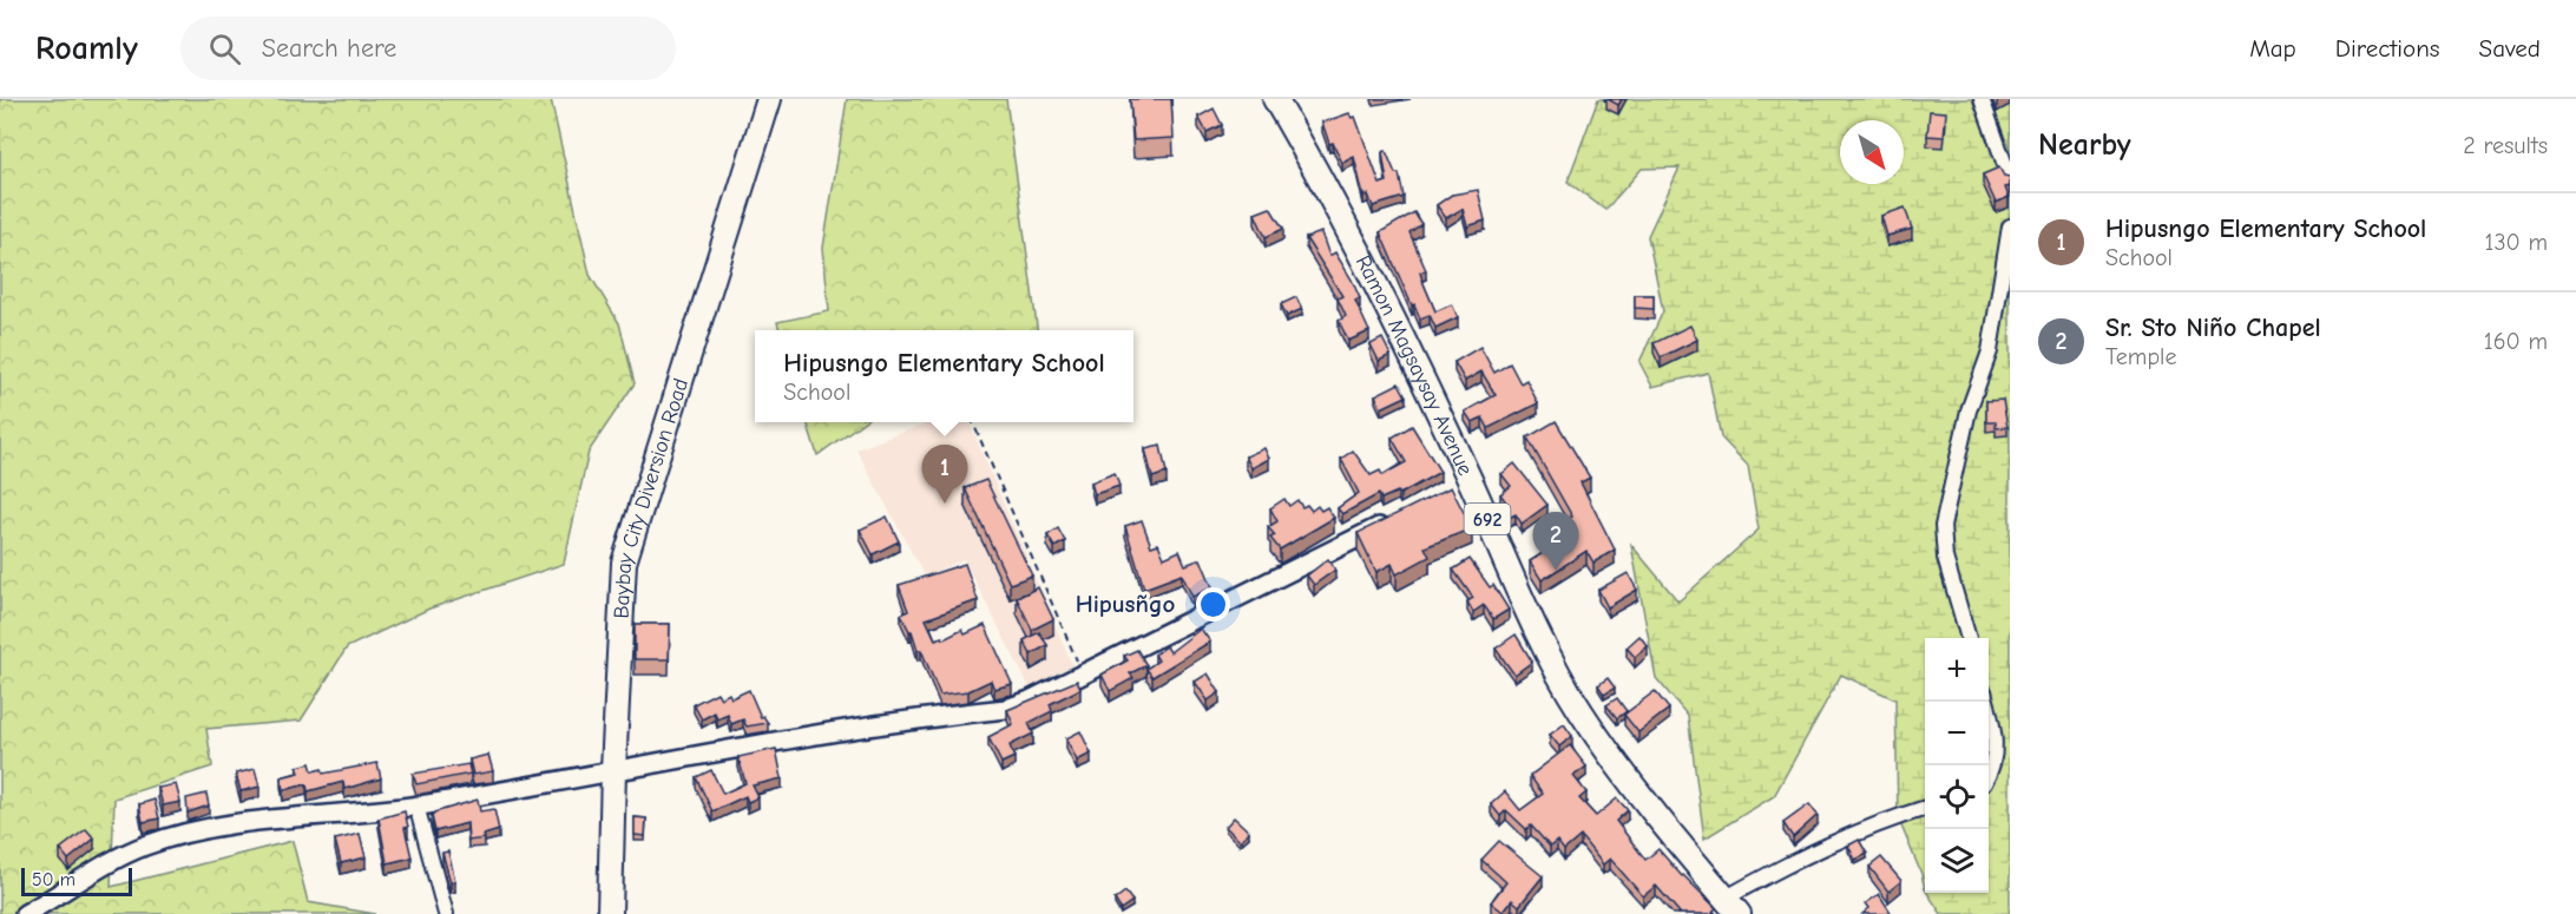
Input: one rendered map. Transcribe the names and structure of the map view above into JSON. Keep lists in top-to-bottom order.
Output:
{
  "streets": {
    "main road": ["Ramon Magsaysay Avenue", "Baybay City Diversion Road", "692"]
  },
  "districts": ["Hipusñgo"],
  "scale_bar": "50 m",
  "north": "bottom right",
  "page": {
    "header": "Roamly",
    "search": "Search here",
    "nav": ["Map", "Directions", "Saved"],
    "heading": ["Nearby", "2 results"],
    "list": [
      {
        "mark": "1",
        "name": "Hipusngo Elementary School",
        "note": "School",
        "value": "130 m"
      },
      {
        "mark": "2",
        "name": "Sr. Sto Niño Chapel",
        "note": "Temple",
        "value": "160 m"
      }
    ],
    "popup": ["Hipusngo Elementary School", "School"],
    "pins": ["1", "2"],
    "map_buttons": ["+", "−"],
    "scale": "50 m"
  }
}
